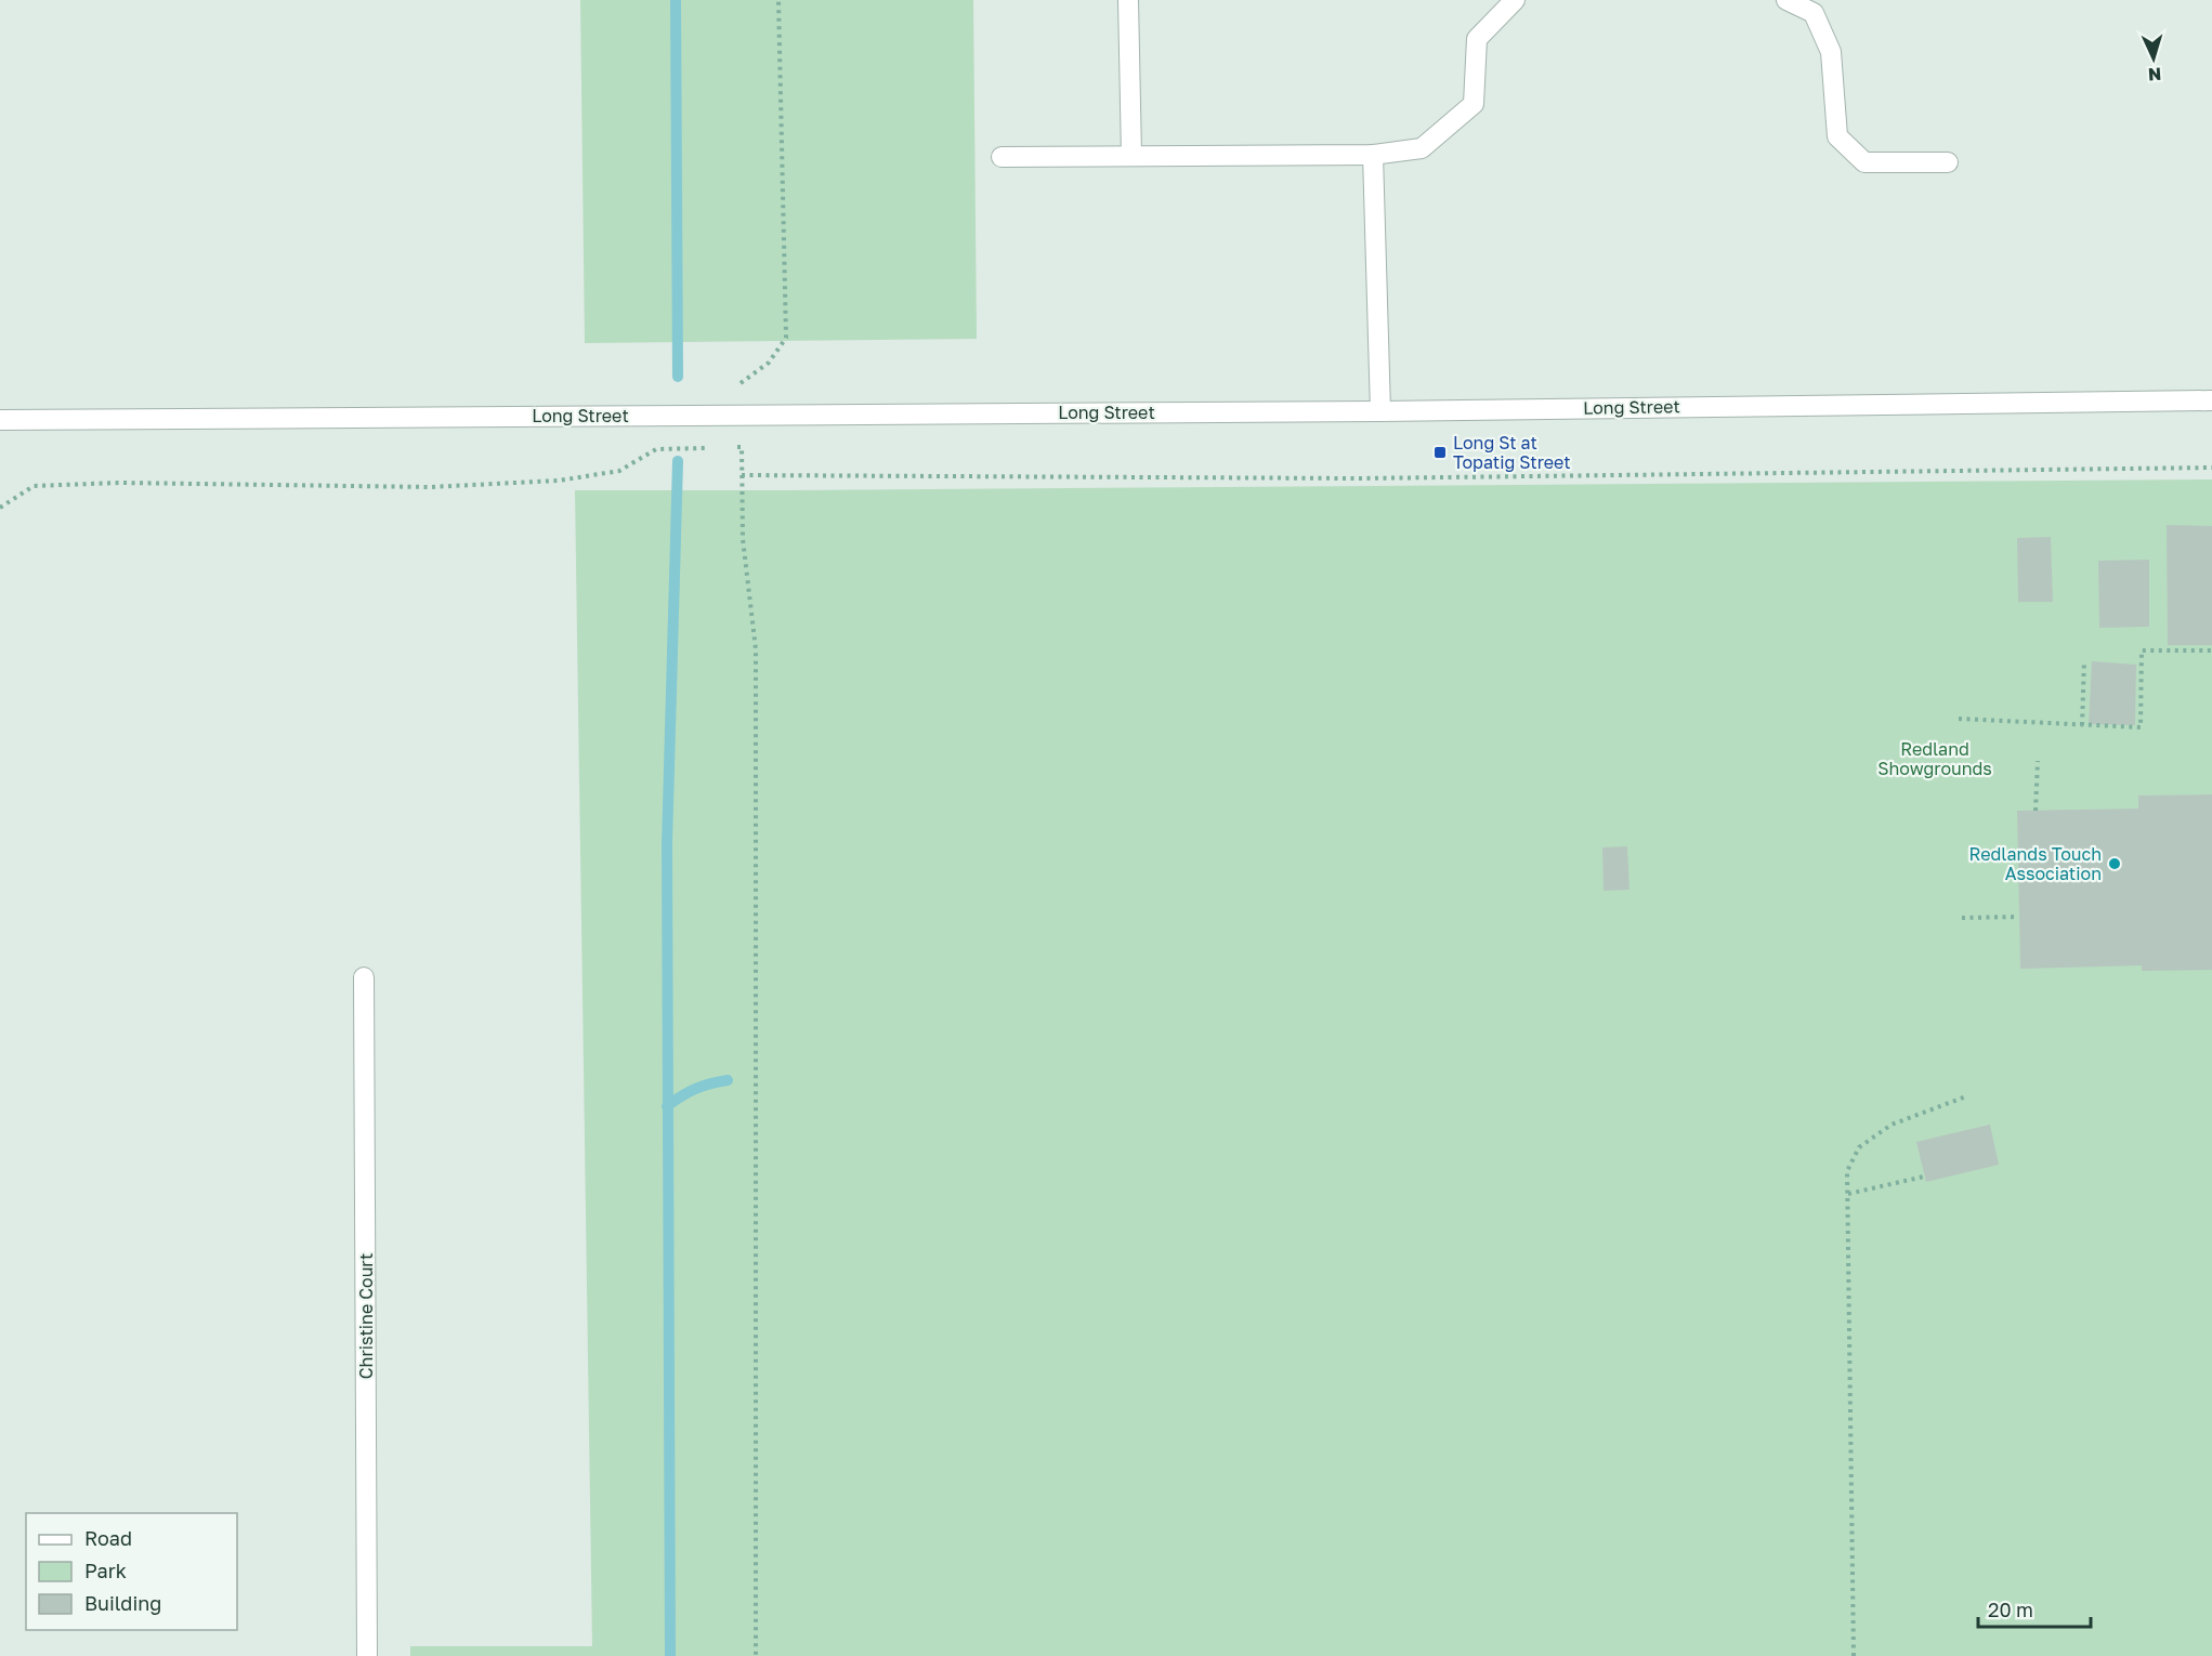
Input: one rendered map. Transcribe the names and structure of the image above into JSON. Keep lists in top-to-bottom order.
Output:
{
  "streets": {
    "street": ["Long Street", "Christine Court"]
  },
  "parks": ["Redland Showgrounds"],
  "places": {
    "transit": ["Long St at Topatig Street"],
    "other": ["Redlands Touch Association"]
  },
  "legend": ["Road", "Park", "Building"],
  "scale_bar": "20 m",
  "north": "bottom"
}
